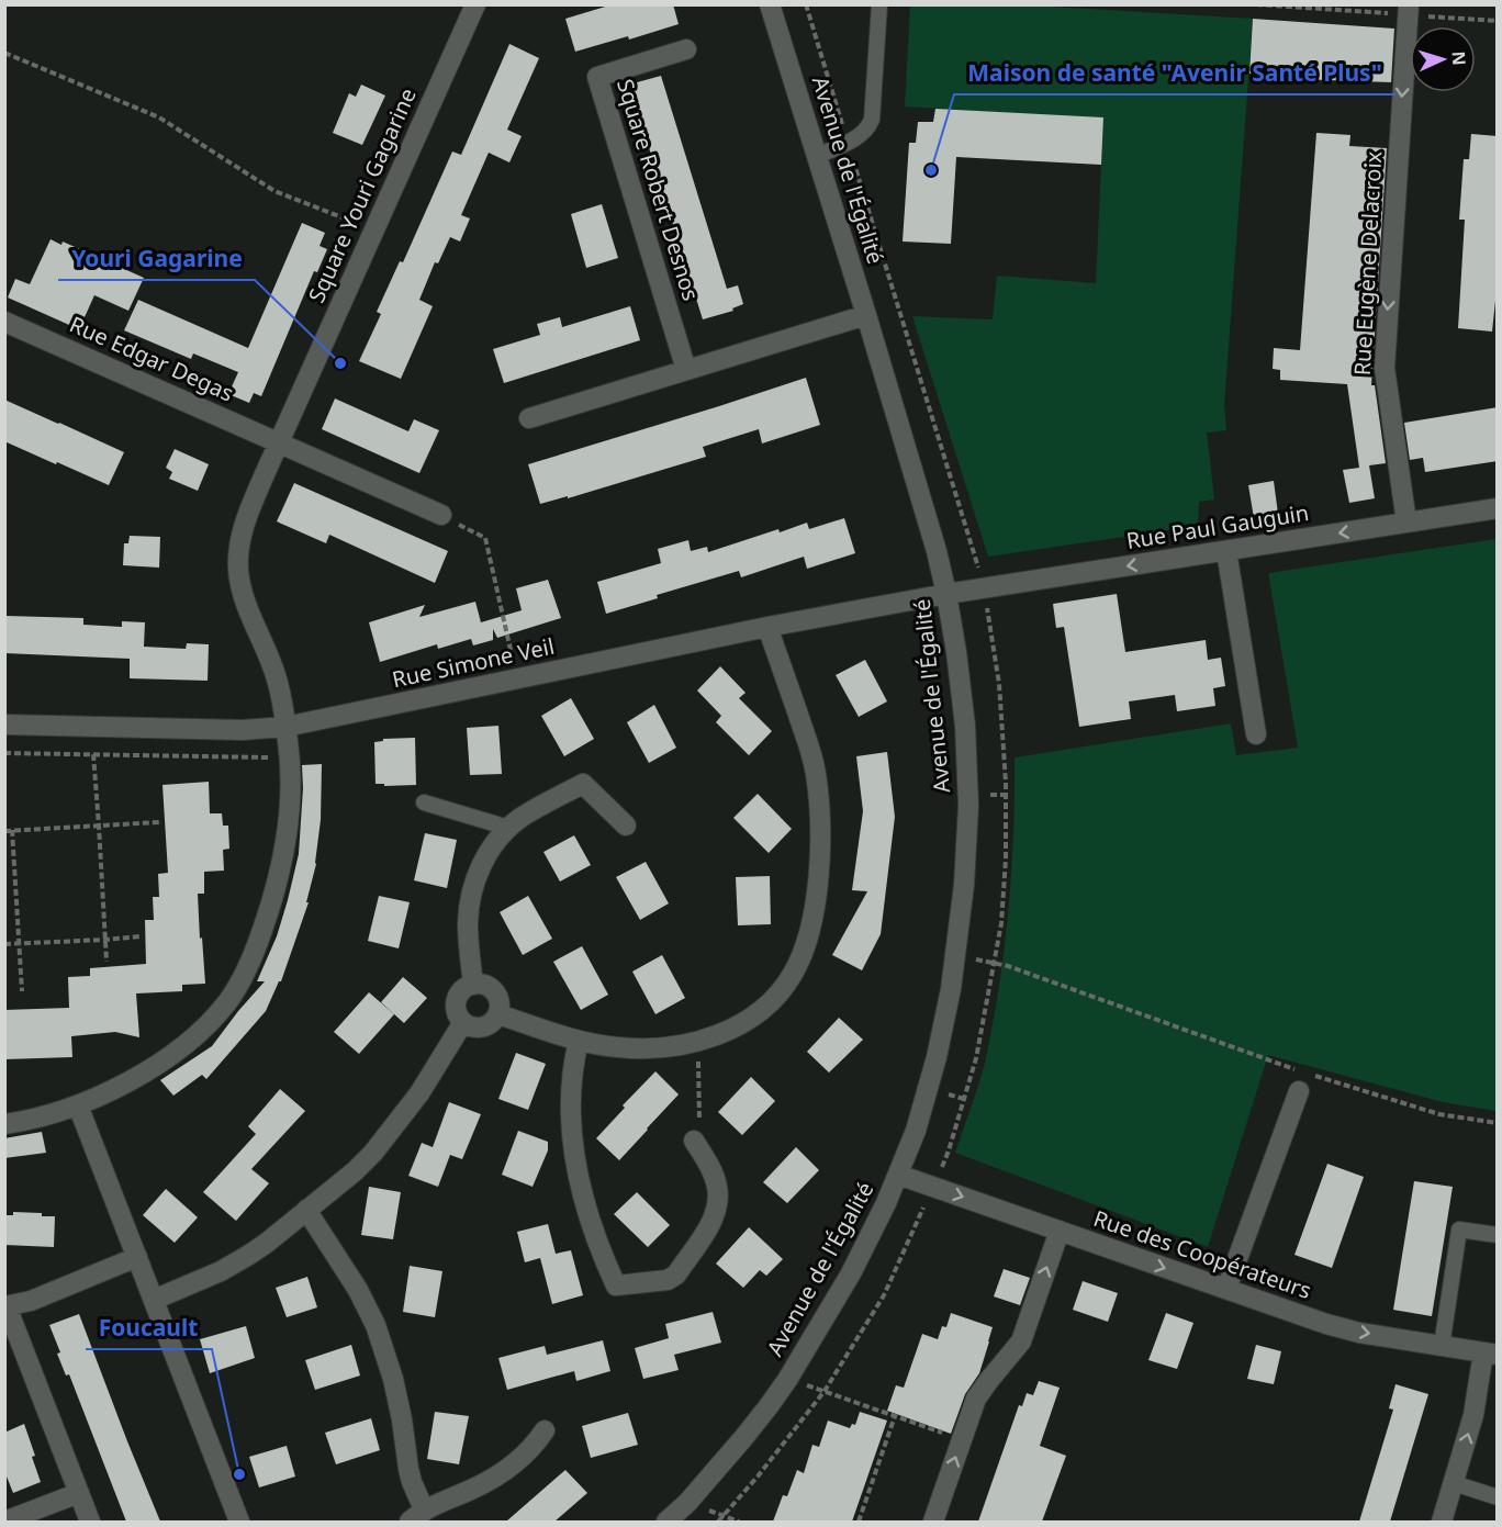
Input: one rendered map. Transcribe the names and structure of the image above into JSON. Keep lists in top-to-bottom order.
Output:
{
  "streets": {
    "street": [
      "Avenue de l'Égalité",
      "Square Robert Desnos",
      "Square Youri Gagarine",
      "Rue Eugène Delacroix",
      "Rue Edgar Degas",
      "Rue Paul Gauguin",
      "Rue Simone Veil",
      "Rue des Coopérateurs"
    ]
  },
  "crossings": [
    ["Avenue de l'Égalité", "Rue Paul Gauguin"],
    ["Avenue de l'Égalité", "Rue Simone Veil"],
    ["Avenue de l'Égalité", "Rue des Coopérateurs"],
    ["Square Youri Gagarine", "Rue Edgar Degas"],
    ["Square Youri Gagarine", "Rue Simone Veil"],
    ["Rue Eugène Delacroix", "Rue Paul Gauguin"],
    ["Rue Paul Gauguin", "Rue Simone Veil"]
  ],
  "one_way": ["Rue Eugène Delacroix", "Rue Paul Gauguin", "Rue des Coopérateurs"],
  "places": ["Maison de santé \"Avenir Santé Plus\"", "Youri Gagarine", "Foucault"],
  "north": "right"
}
